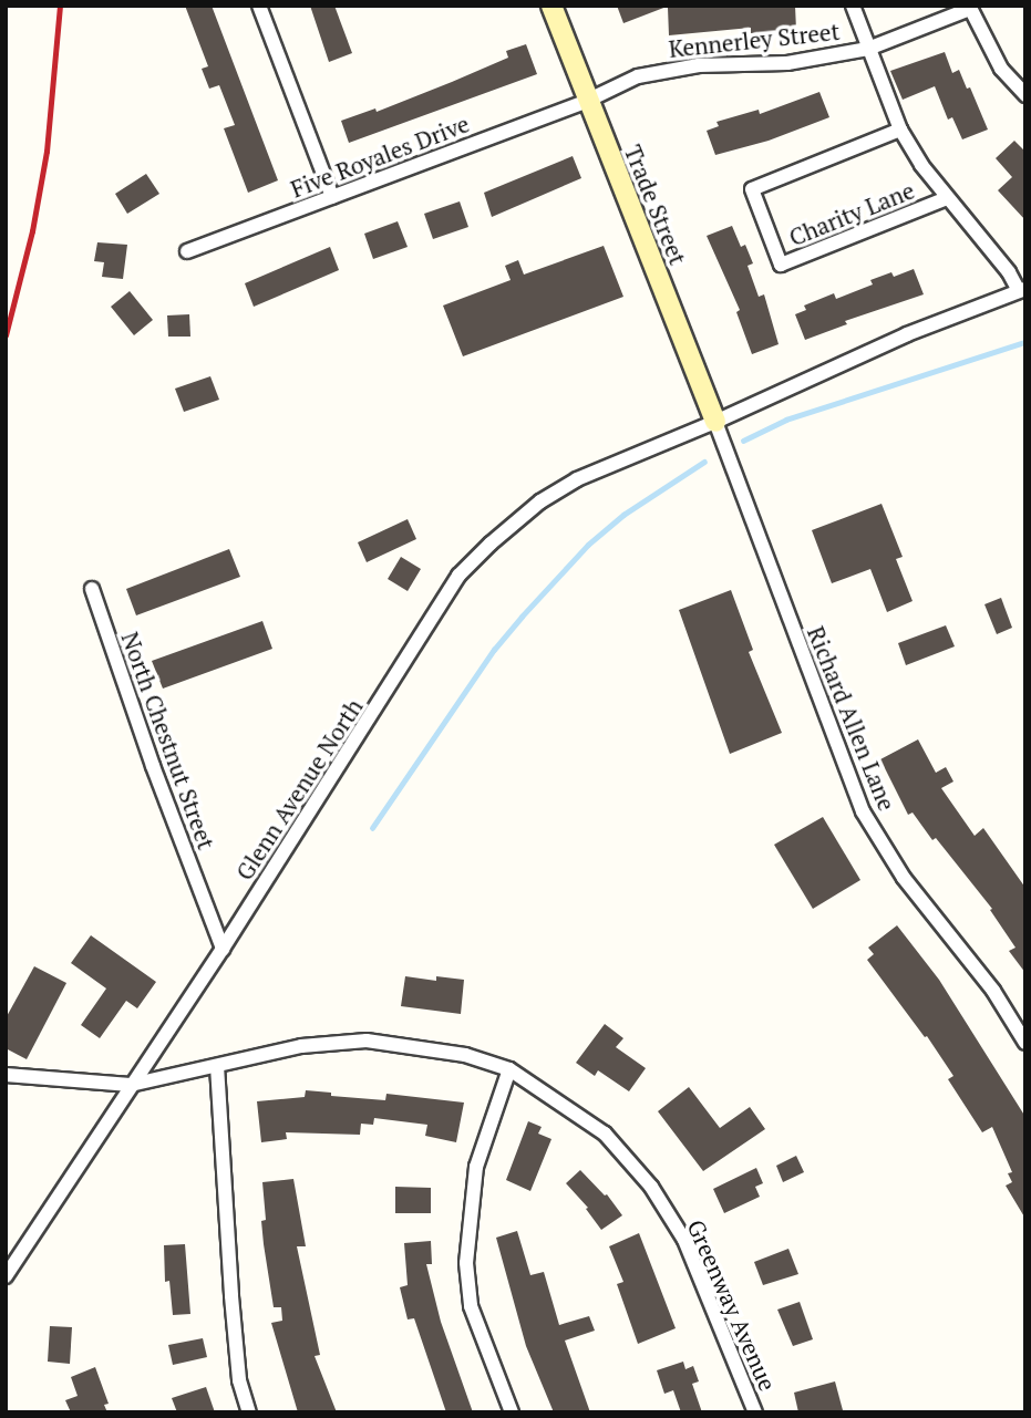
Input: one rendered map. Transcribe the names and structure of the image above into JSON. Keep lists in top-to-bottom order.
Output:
{
  "streets": {
    "street": [
      "Kennerley Street",
      "Five Royales Drive",
      "Trade Street",
      "Charity Lane",
      "Richard Allen Lane",
      "North Chestnut Street",
      "Glenn Avenue North",
      "Greenway Avenue"
    ]
  },
  "crossings": [
    ["Kennerley Street", "Five Royales Drive"],
    ["Kennerley Street", "Trade Street"],
    ["Five Royales Drive", "Trade Street"],
    ["Trade Street", "Richard Allen Lane"],
    ["Trade Street", "Glenn Avenue North"],
    ["Richard Allen Lane", "Glenn Avenue North"],
    ["North Chestnut Street", "Glenn Avenue North"],
    ["Glenn Avenue North", "Greenway Avenue"]
  ]
}
